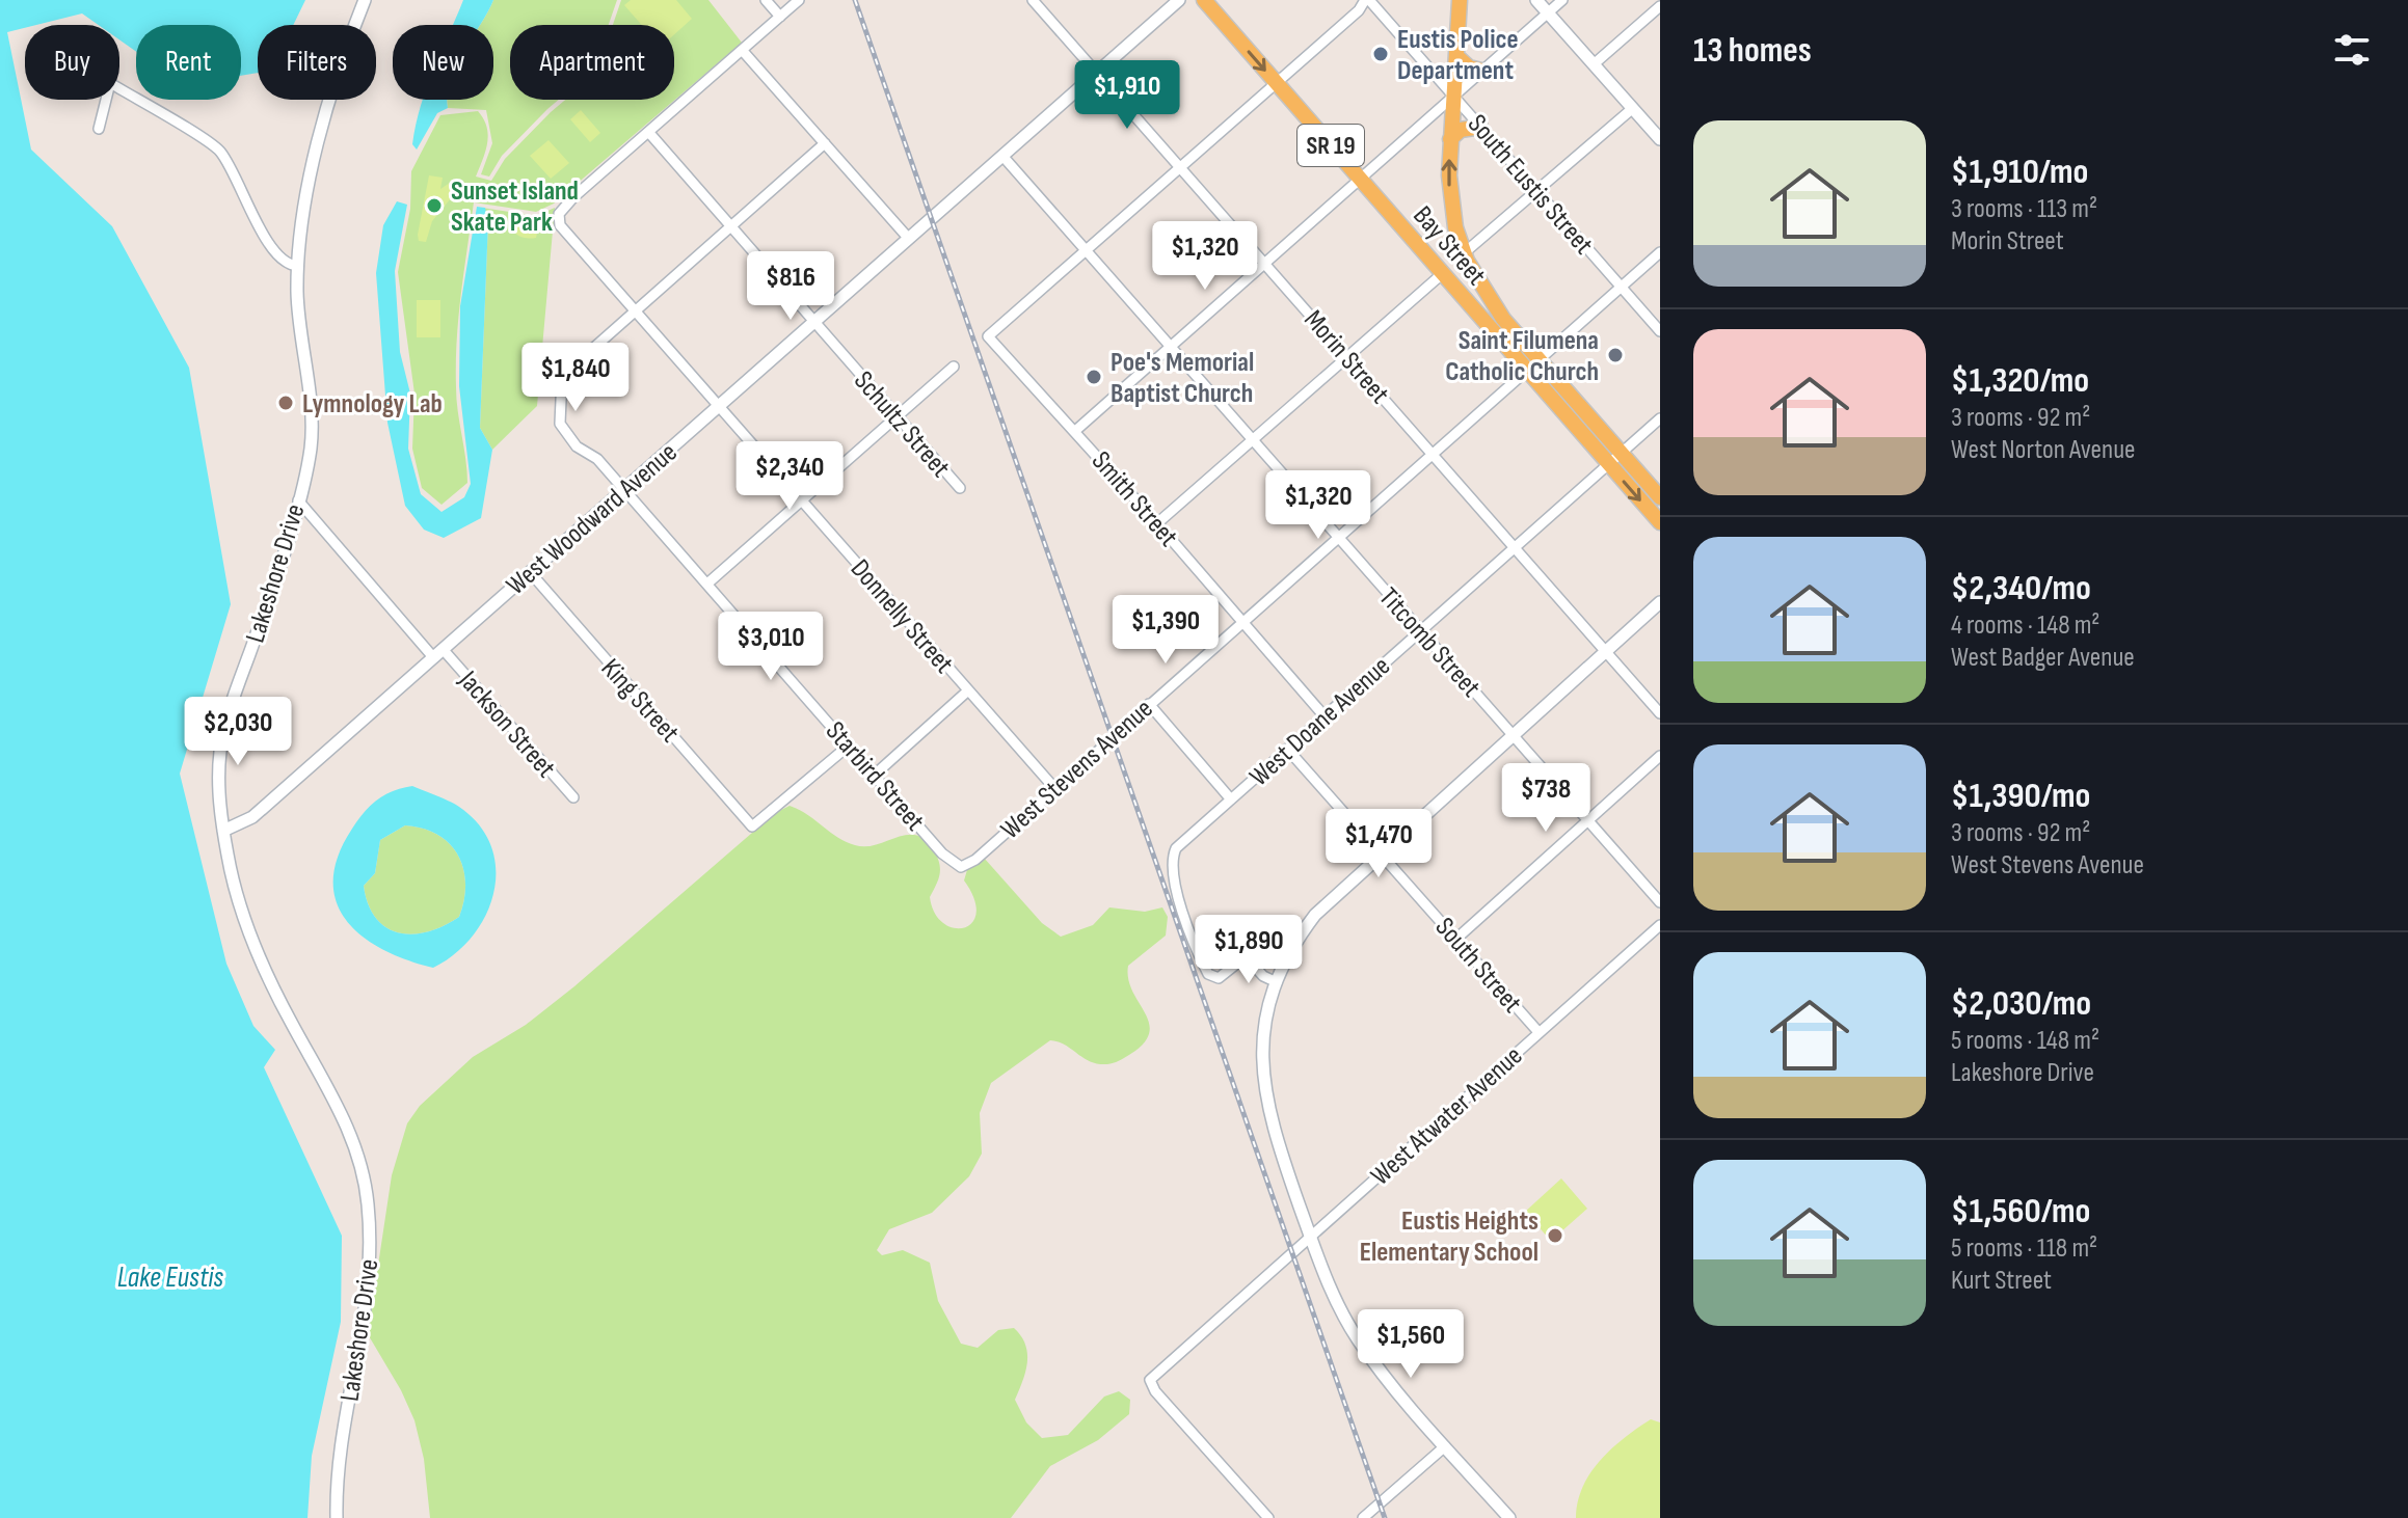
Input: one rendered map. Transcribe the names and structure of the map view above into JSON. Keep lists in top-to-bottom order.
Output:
{
  "streets": {
    "main road": ["SR 19", "Bay Street"],
    "street": [
      "South Eustis Street",
      "Morin Street",
      "Schultz Street",
      "Smith Street",
      "West Woodward Avenue",
      "Lakeshore Drive",
      "Donnelly Street",
      "Titcomb Street",
      "King Street",
      "West Doane Avenue",
      "Jackson Street",
      "West Stevens Avenue",
      "Starbird Street",
      "South Street",
      "West Atwater Avenue"
    ]
  },
  "crossings": [
    ["South Eustis Street", "Bay Street"],
    ["South Eustis Street", "West Stevens Avenue"],
    ["Bay Street", "West Doane Avenue"],
    ["Bay Street", "West Stevens Avenue"],
    ["Morin Street", "West Woodward Avenue"],
    ["Morin Street", "West Doane Avenue"],
    ["Morin Street", "West Stevens Avenue"],
    ["Schultz Street", "West Woodward Avenue"],
    ["Schultz Street", "Donnelly Street"],
    ["Smith Street", "Titcomb Street"],
    ["Smith Street", "West Doane Avenue"],
    ["Smith Street", "West Stevens Avenue"],
    ["West Woodward Avenue", "Lakeshore Drive"],
    ["West Woodward Avenue", "Donnelly Street"],
    ["West Woodward Avenue", "Titcomb Street"],
    ["West Woodward Avenue", "King Street"],
    ["West Woodward Avenue", "Jackson Street"],
    ["West Woodward Avenue", "Starbird Street"],
    ["Lakeshore Drive", "Jackson Street"],
    ["Donnelly Street", "West Stevens Avenue"],
    ["Donnelly Street", "Starbird Street"],
    ["Titcomb Street", "West Doane Avenue"],
    ["Titcomb Street", "West Stevens Avenue"],
    ["King Street", "Starbird Street"],
    ["West Doane Avenue", "South Street"],
    ["West Stevens Avenue", "Starbird Street"],
    ["South Street", "West Atwater Avenue"]
  ],
  "water": ["Lake Eustis"],
  "places": [
    "Eustis Police Department",
    "Sunset Island Skate Park",
    "Saint Filumena Catholic Church",
    "Poe's Memorial Baptist Church",
    "Lymnology Lab",
    "Eustis Heights Elementary School"
  ],
  "page": {
    "heading": "13 homes",
    "chip": [
      "Buy",
      "Rent",
      "Filters",
      "New",
      "Apartment"
    ],
    "price": [
      "$1,910",
      "$1,320",
      "$816",
      "$1,840",
      "$2,340",
      "$1,320",
      "$1,390",
      "$3,010",
      "$2,030",
      "$738",
      "$1,470",
      "$1,890",
      "$1,560"
    ],
    "list": [
      {
        "name": "$1,910/mo",
        "note": "3 rooms · 113 m² · Morin Street"
      },
      {
        "name": "$1,320/mo",
        "note": "3 rooms · 92 m² · West Norton Avenue"
      },
      {
        "name": "$2,340/mo",
        "note": "4 rooms · 148 m² · West Badger Avenue"
      },
      {
        "name": "$1,390/mo",
        "note": "3 rooms · 92 m² · West Stevens Avenue"
      },
      {
        "name": "$2,030/mo",
        "note": "5 rooms · 148 m² · Lakeshore Drive"
      },
      {
        "name": "$1,560/mo",
        "note": "5 rooms · 118 m² · Kurt Street"
      }
    ]
  }
}
